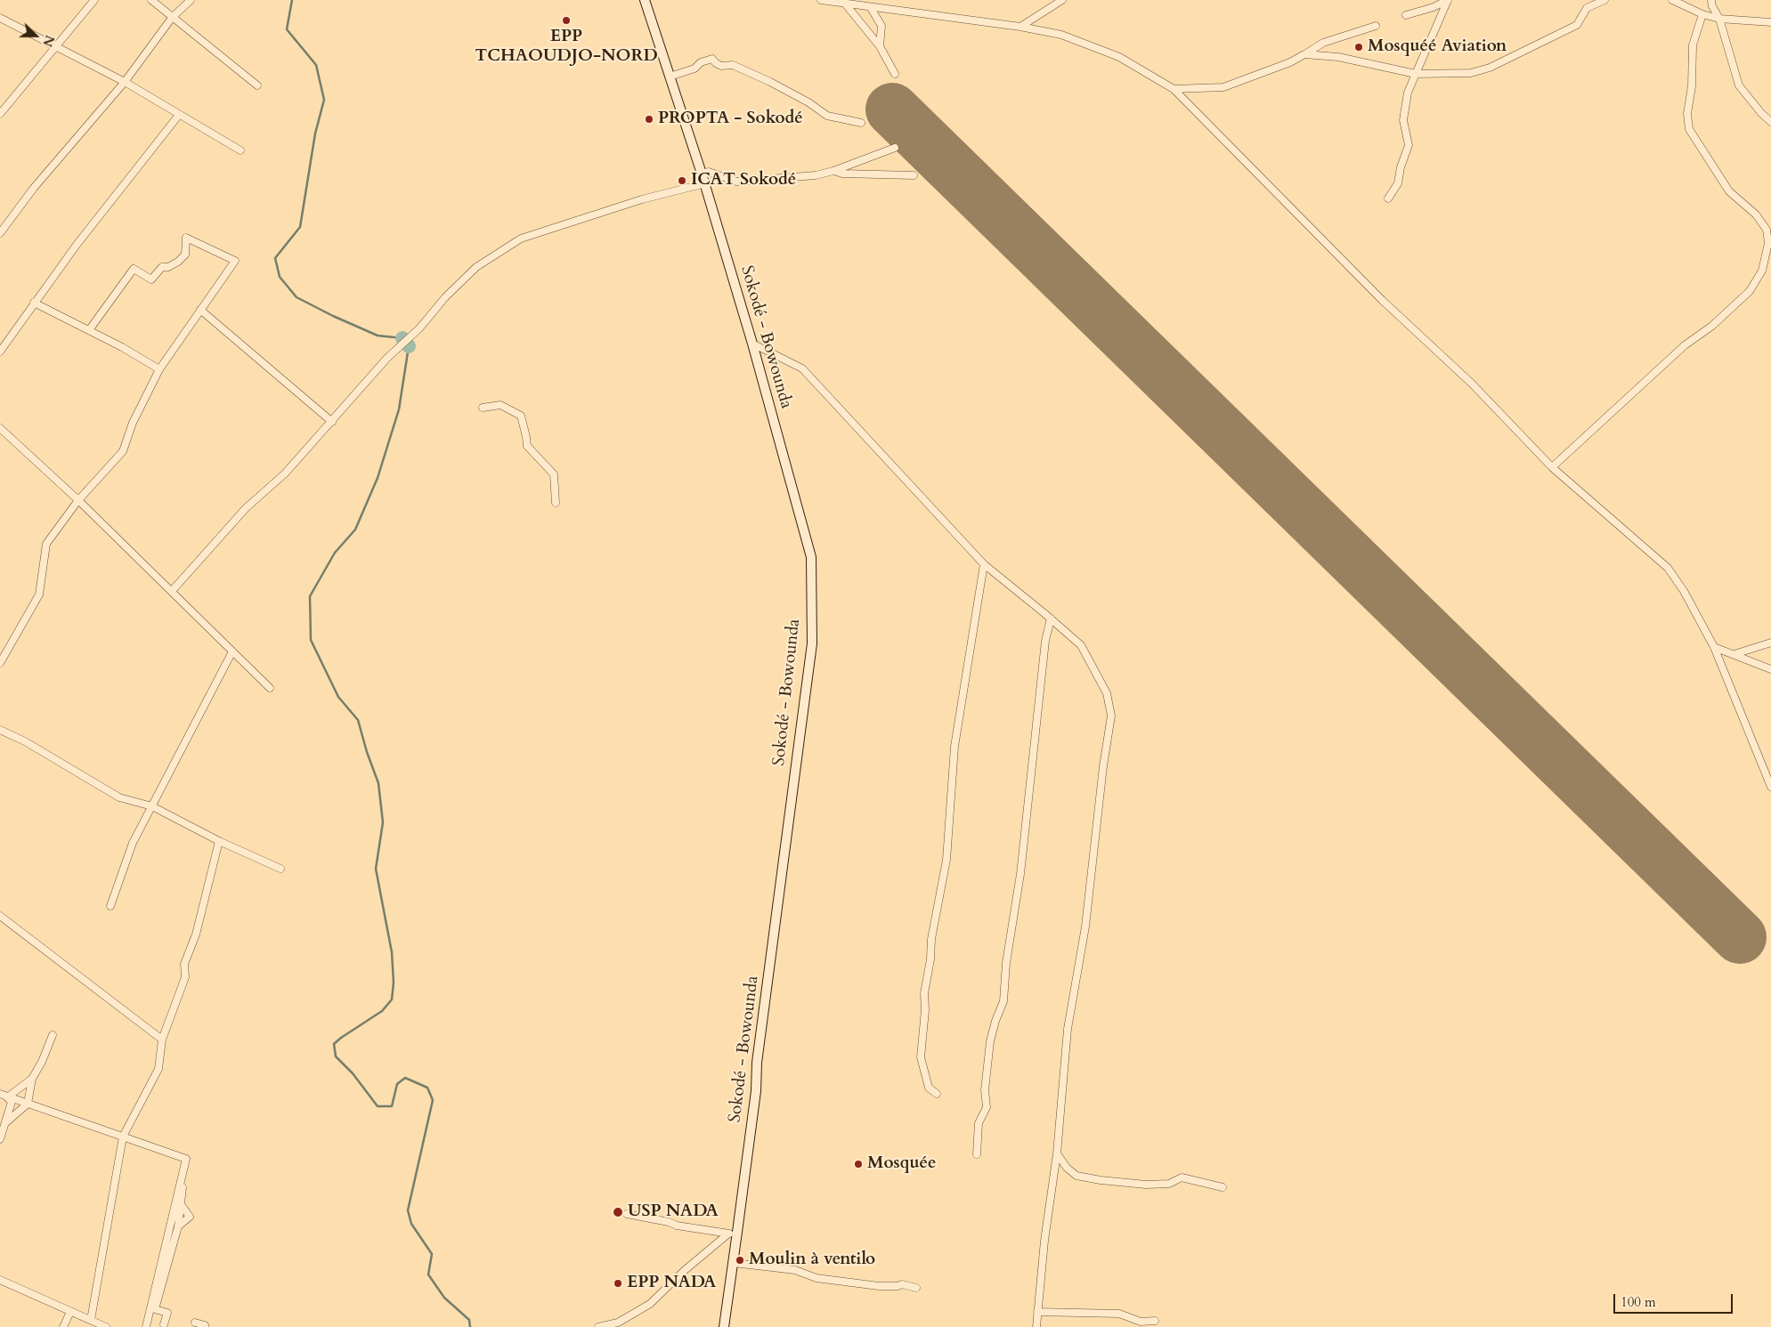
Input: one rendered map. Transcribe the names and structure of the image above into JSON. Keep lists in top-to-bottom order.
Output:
{
  "streets": {
    "main road": ["Sokodé - Bowounda"]
  },
  "places": [
    "EPP TCHAOUDJO-NORD",
    "Mosquéé Aviation",
    "PROPTA - Sokodé",
    "ICAT Sokodé",
    "Mosquée",
    "USP NADA",
    "Moulin à ventilo",
    "EPP NADA"
  ],
  "scale_bar": "100 m",
  "north": "right"
}
